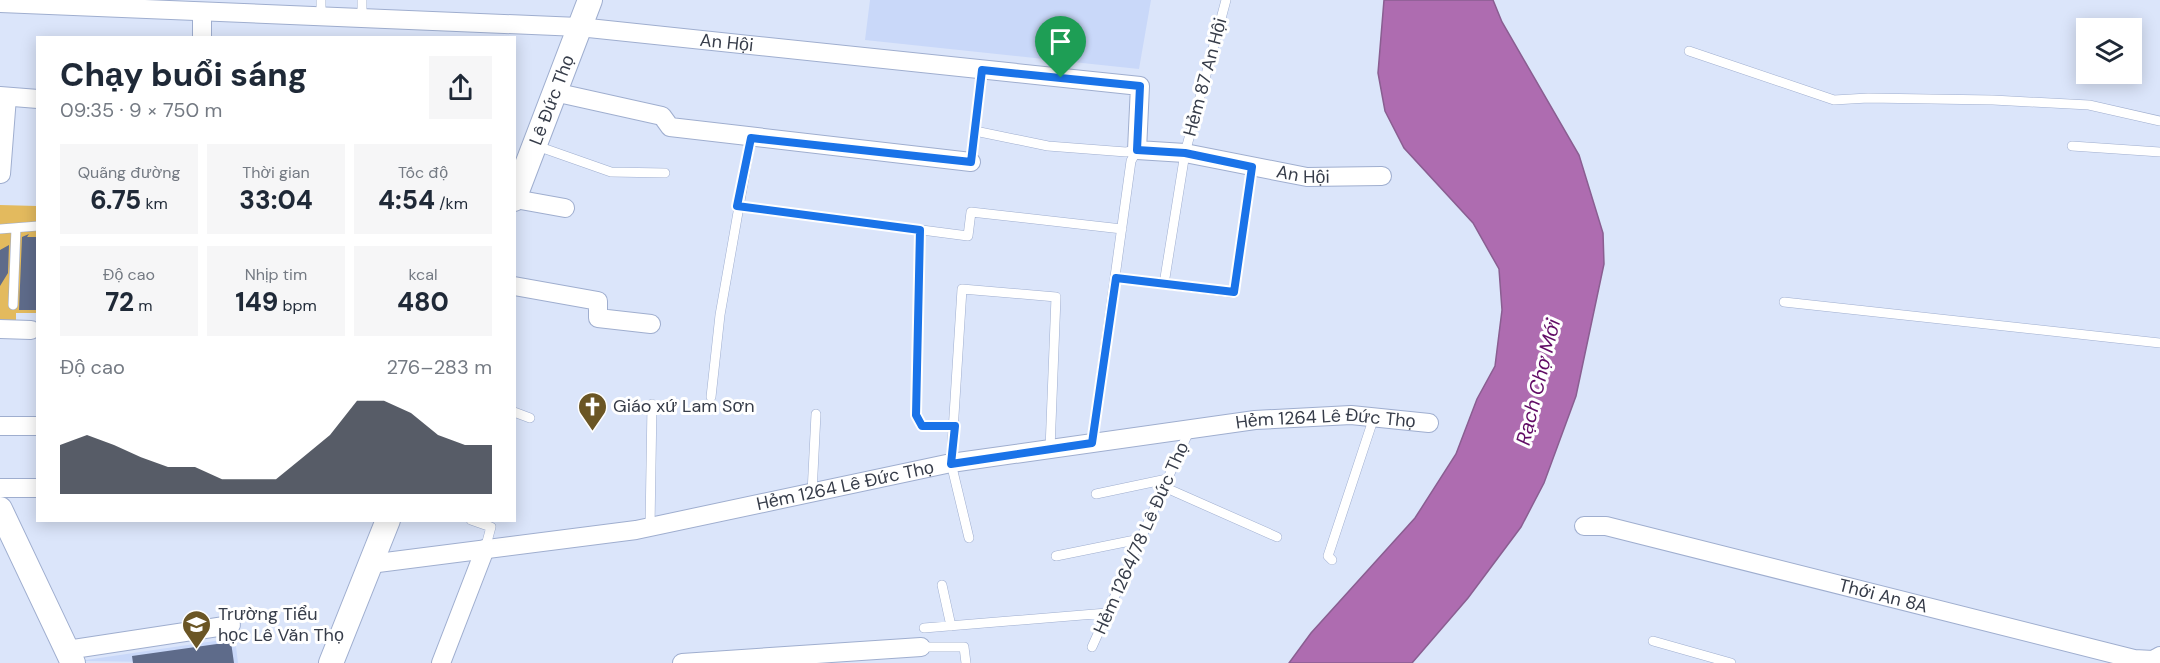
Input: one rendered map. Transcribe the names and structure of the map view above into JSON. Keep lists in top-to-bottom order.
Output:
{
  "streets": {
    "main road": ["Lê Đức Thọ"],
    "street": ["An Hội", "Hẻm 1264 Lê Đức Thọ", "Thới An 8A"],
    "lane": ["Hẻm 87 An Hội", "Hẻm 1264/78 Lê Đức Thọ"]
  },
  "crossings": [
    ["An Hội", "Hẻm 87 An Hội"],
    ["An Hội", "Lê Đức Thọ"],
    ["Hẻm 1264 Lê Đức Thọ", "Hẻm 1264/78 Lê Đức Thọ"]
  ],
  "water": ["Rạch Chợ Mới"],
  "places": {
    "church": ["Giáo xứ Lam Sơn"],
    "school or university": ["Trường Tiểu học Lê Văn Thọ"]
  },
  "page": {
    "heading": ["Chạy buổi sáng", "09:35 · 9 × 750 m"],
    "stats": [
      ["Quãng đường", "6.75 km"],
      ["Thời gian", "33:04"],
      ["Tốc độ", "4:54 /km"],
      ["Độ cao", "72 m"],
      ["Nhịp tim", "149 bpm"],
      ["kcal", "480"]
    ],
    "chart": ["Độ cao", "276–283 m"]
  }
}
